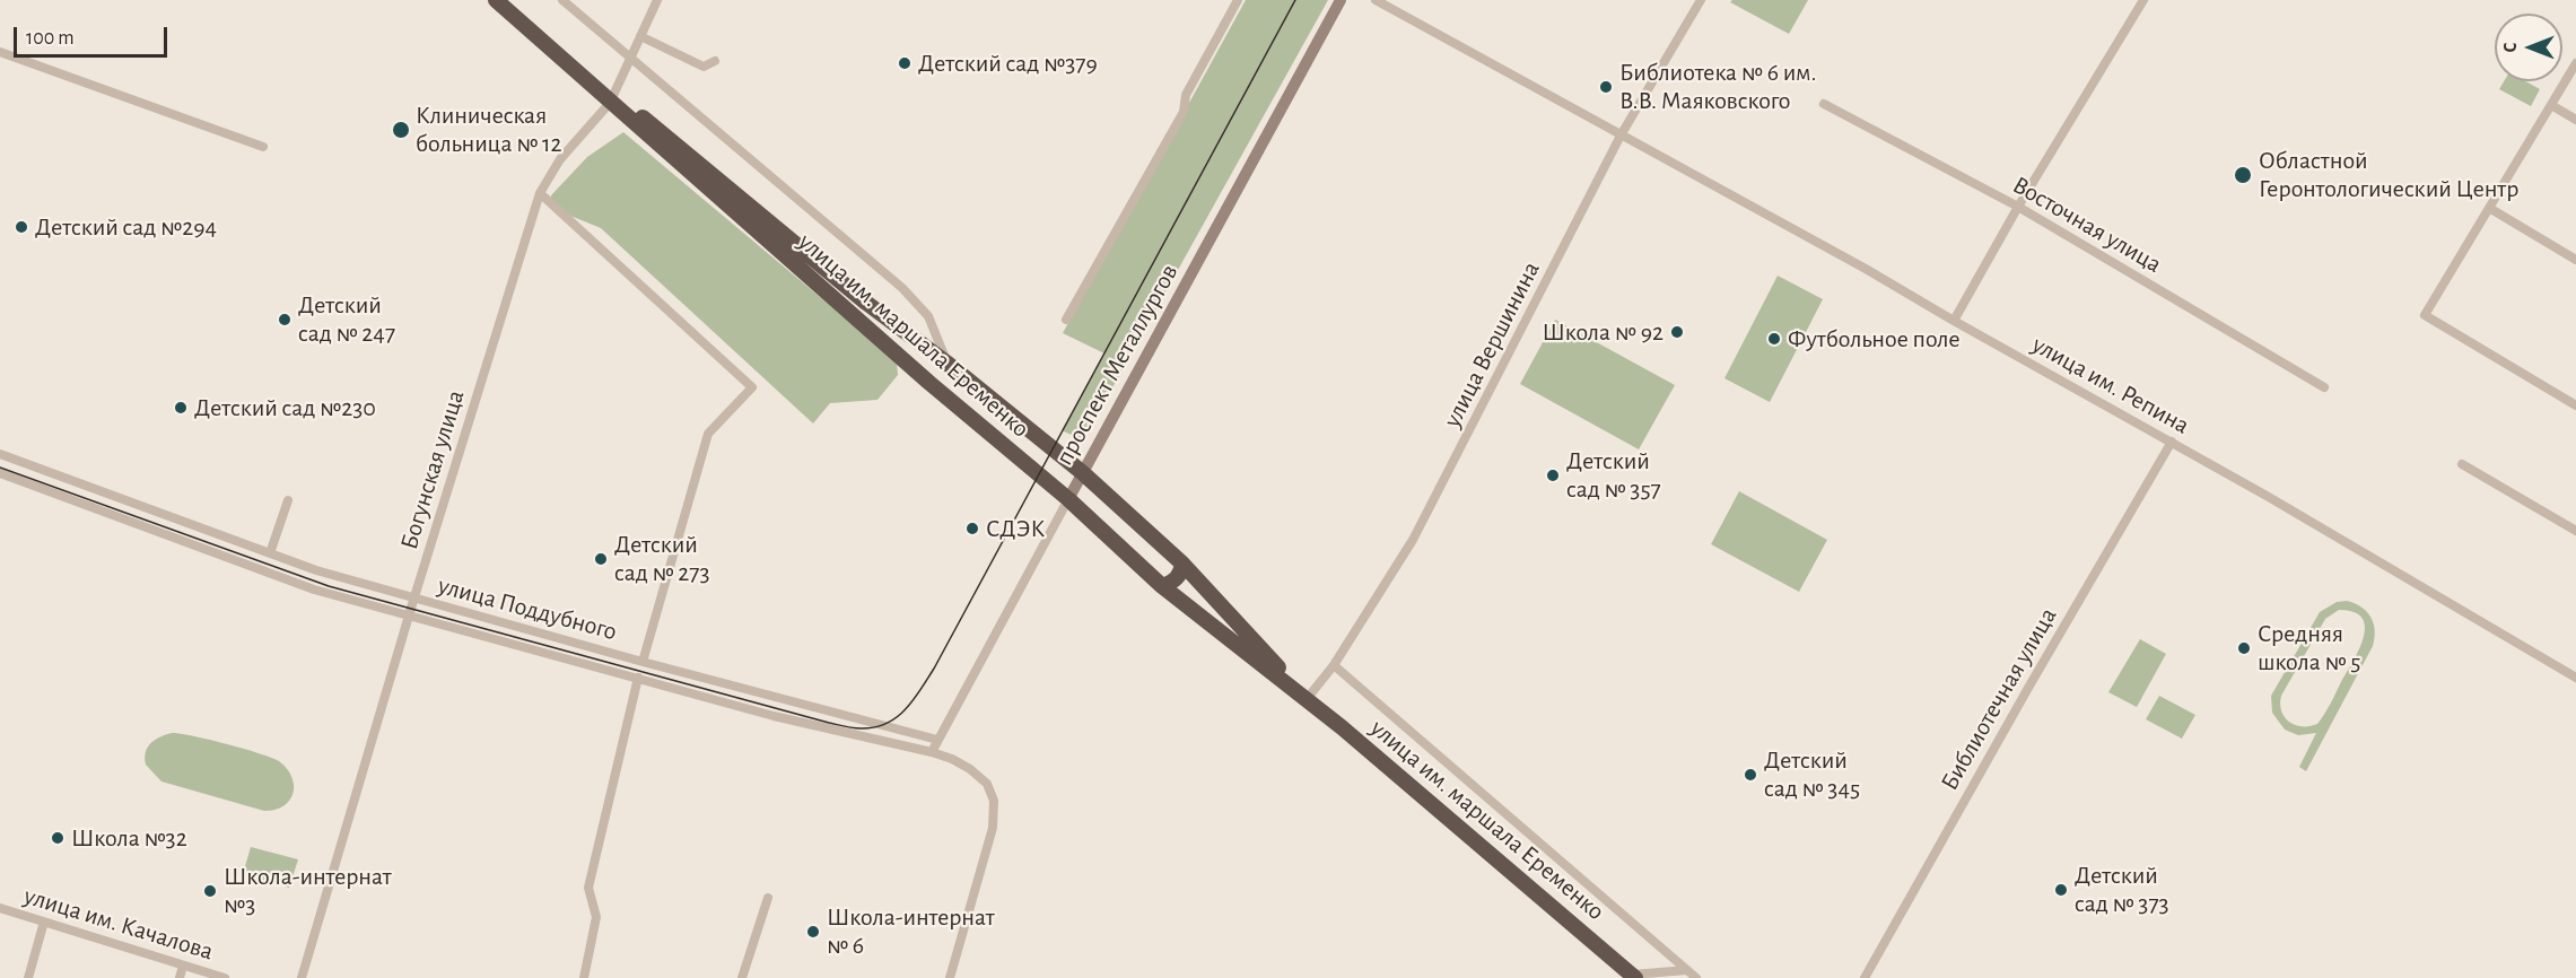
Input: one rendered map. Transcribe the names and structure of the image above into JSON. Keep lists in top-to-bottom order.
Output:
{
  "streets": {
    "highway": ["улица им. маршала Еременко"],
    "main road": ["проспект Металлургов"],
    "street": [
      "Восточная улица",
      "улица Вершинина",
      "улица им. Репина",
      "Богунская улица",
      "улица Поддубного",
      "Библиотечная улица",
      "улица им. Качалова"
    ]
  },
  "crossings": [
    ["улица им. маршала Еременко", "улица Вершинина"],
    ["улица им. маршала Еременко", "проспект Металлургов"],
    ["улица им. маршала Еременко", "Богунская улица"],
    ["улица Вершинина", "улица им. Репина"],
    ["проспект Металлургов", "улица Поддубного"],
    ["улица им. Репина", "Библиотечная улица"],
    ["Богунская улица", "улица Поддубного"]
  ],
  "places": [
    "Детский сад №379",
    "Библиотека № 6 им. В.В. Маяковского",
    "Клиническая больница № 12",
    "Областной Геронтологический Центр",
    "Детский сад №294",
    "Детский сад № 247",
    "Школа № 92",
    "Футбольное поле",
    "Детский сад №230",
    "Детский сад № 357",
    "СДЭК",
    "Детский сад № 273",
    "Средняя школа № 5",
    "Детский сад № 345",
    "Школа №32",
    "Детский сад № 373",
    "Школа-интернат №3",
    "Школа-интернат № 6"
  ],
  "scale_bar": "100 m",
  "north": "left"
}
